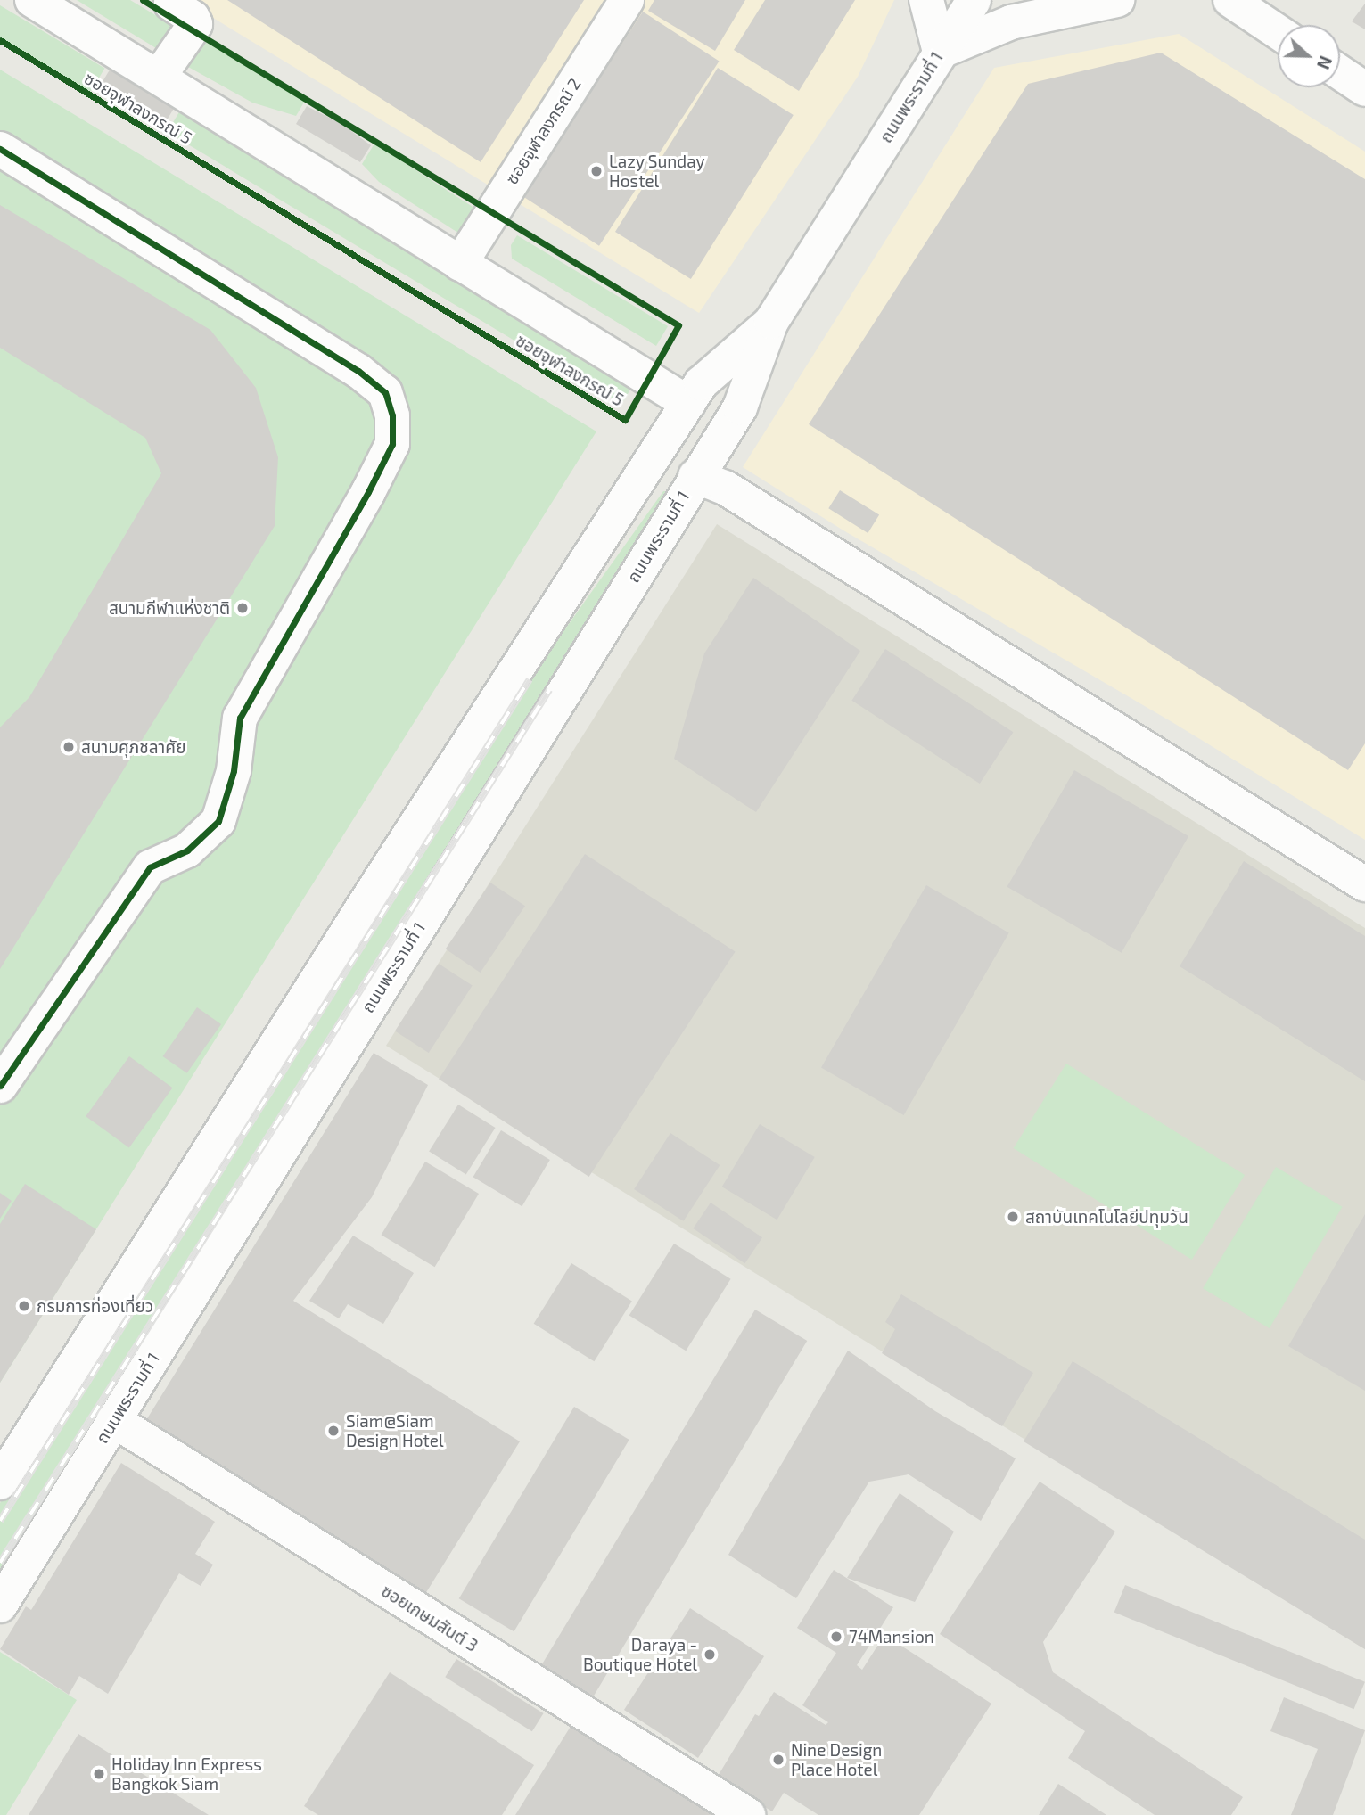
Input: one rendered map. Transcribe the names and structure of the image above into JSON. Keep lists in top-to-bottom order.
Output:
{
  "streets": {
    "street": [
      "ถนนพระรามที่ 1",
      "ซอยจุฬาลงกรณ์ 5",
      "ซอยจุฬาลงกรณ์ 2",
      "ซอยเกษมสันต์ 3"
    ]
  },
  "crossings": [
    ["ถนนพระรามที่ 1", "ซอยจุฬาลงกรณ์ 5"],
    ["ถนนพระรามที่ 1", "ซอยเกษมสันต์ 3"],
    ["ซอยจุฬาลงกรณ์ 5", "ซอยจุฬาลงกรณ์ 2"]
  ],
  "places": [
    "Lazy Sunday Hostel",
    "สนามกีฬาแห่งชาติ",
    "สนามศุภชลาศัย",
    "สถาบันเทคโนโลยีปทุมวัน",
    "กรมการท่องเที่ยว",
    "Siam@Siam Design Hotel",
    "74Mansion",
    "Daraya - Boutique Hotel",
    "Nine Design Place Hotel",
    "Holiday Inn Express Bangkok Siam"
  ],
  "north": "right"
}
